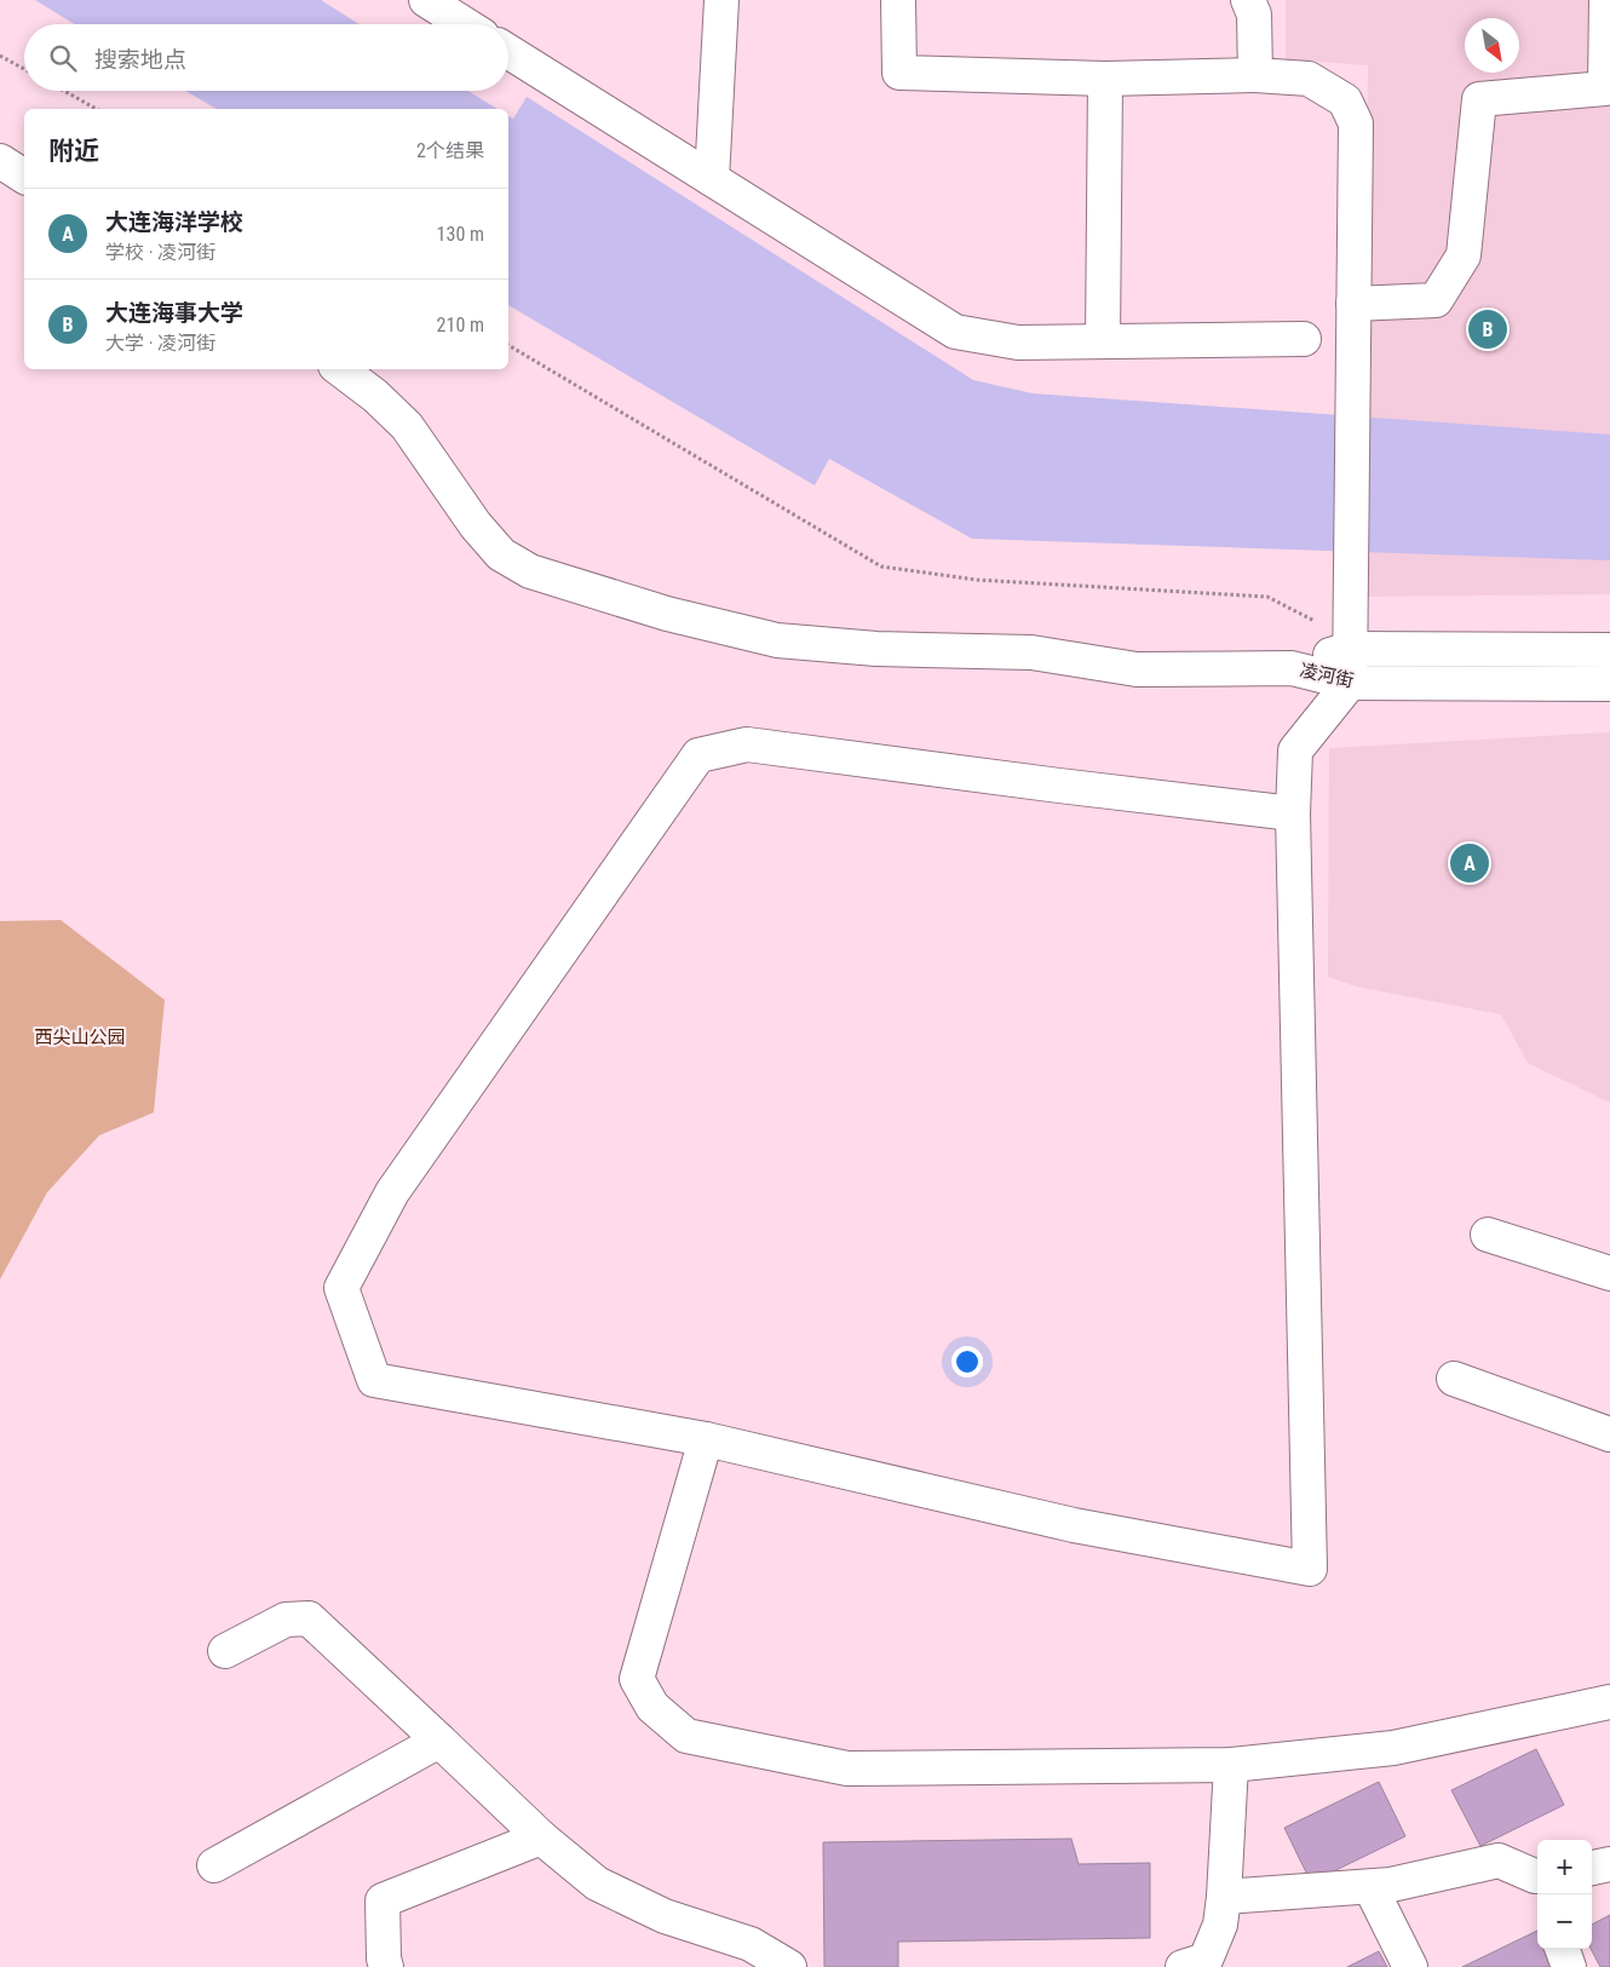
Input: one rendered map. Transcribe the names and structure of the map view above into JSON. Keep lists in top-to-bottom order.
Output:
{
  "streets": {
    "street": ["凌河街"]
  },
  "parks": ["西尖山公园"],
  "north": "bottom right",
  "page": {
    "search": "搜索地点",
    "heading": ["附近", "2个结果"],
    "list": [
      {
        "mark": "A",
        "name": "大连海洋学校",
        "note": "学校 · 凌河街",
        "value": "130 m"
      },
      {
        "mark": "B",
        "name": "大连海事大学",
        "note": "大学 · 凌河街",
        "value": "210 m"
      }
    ],
    "pins": ["B", "A"],
    "map_buttons": ["+", "−"]
  }
}
